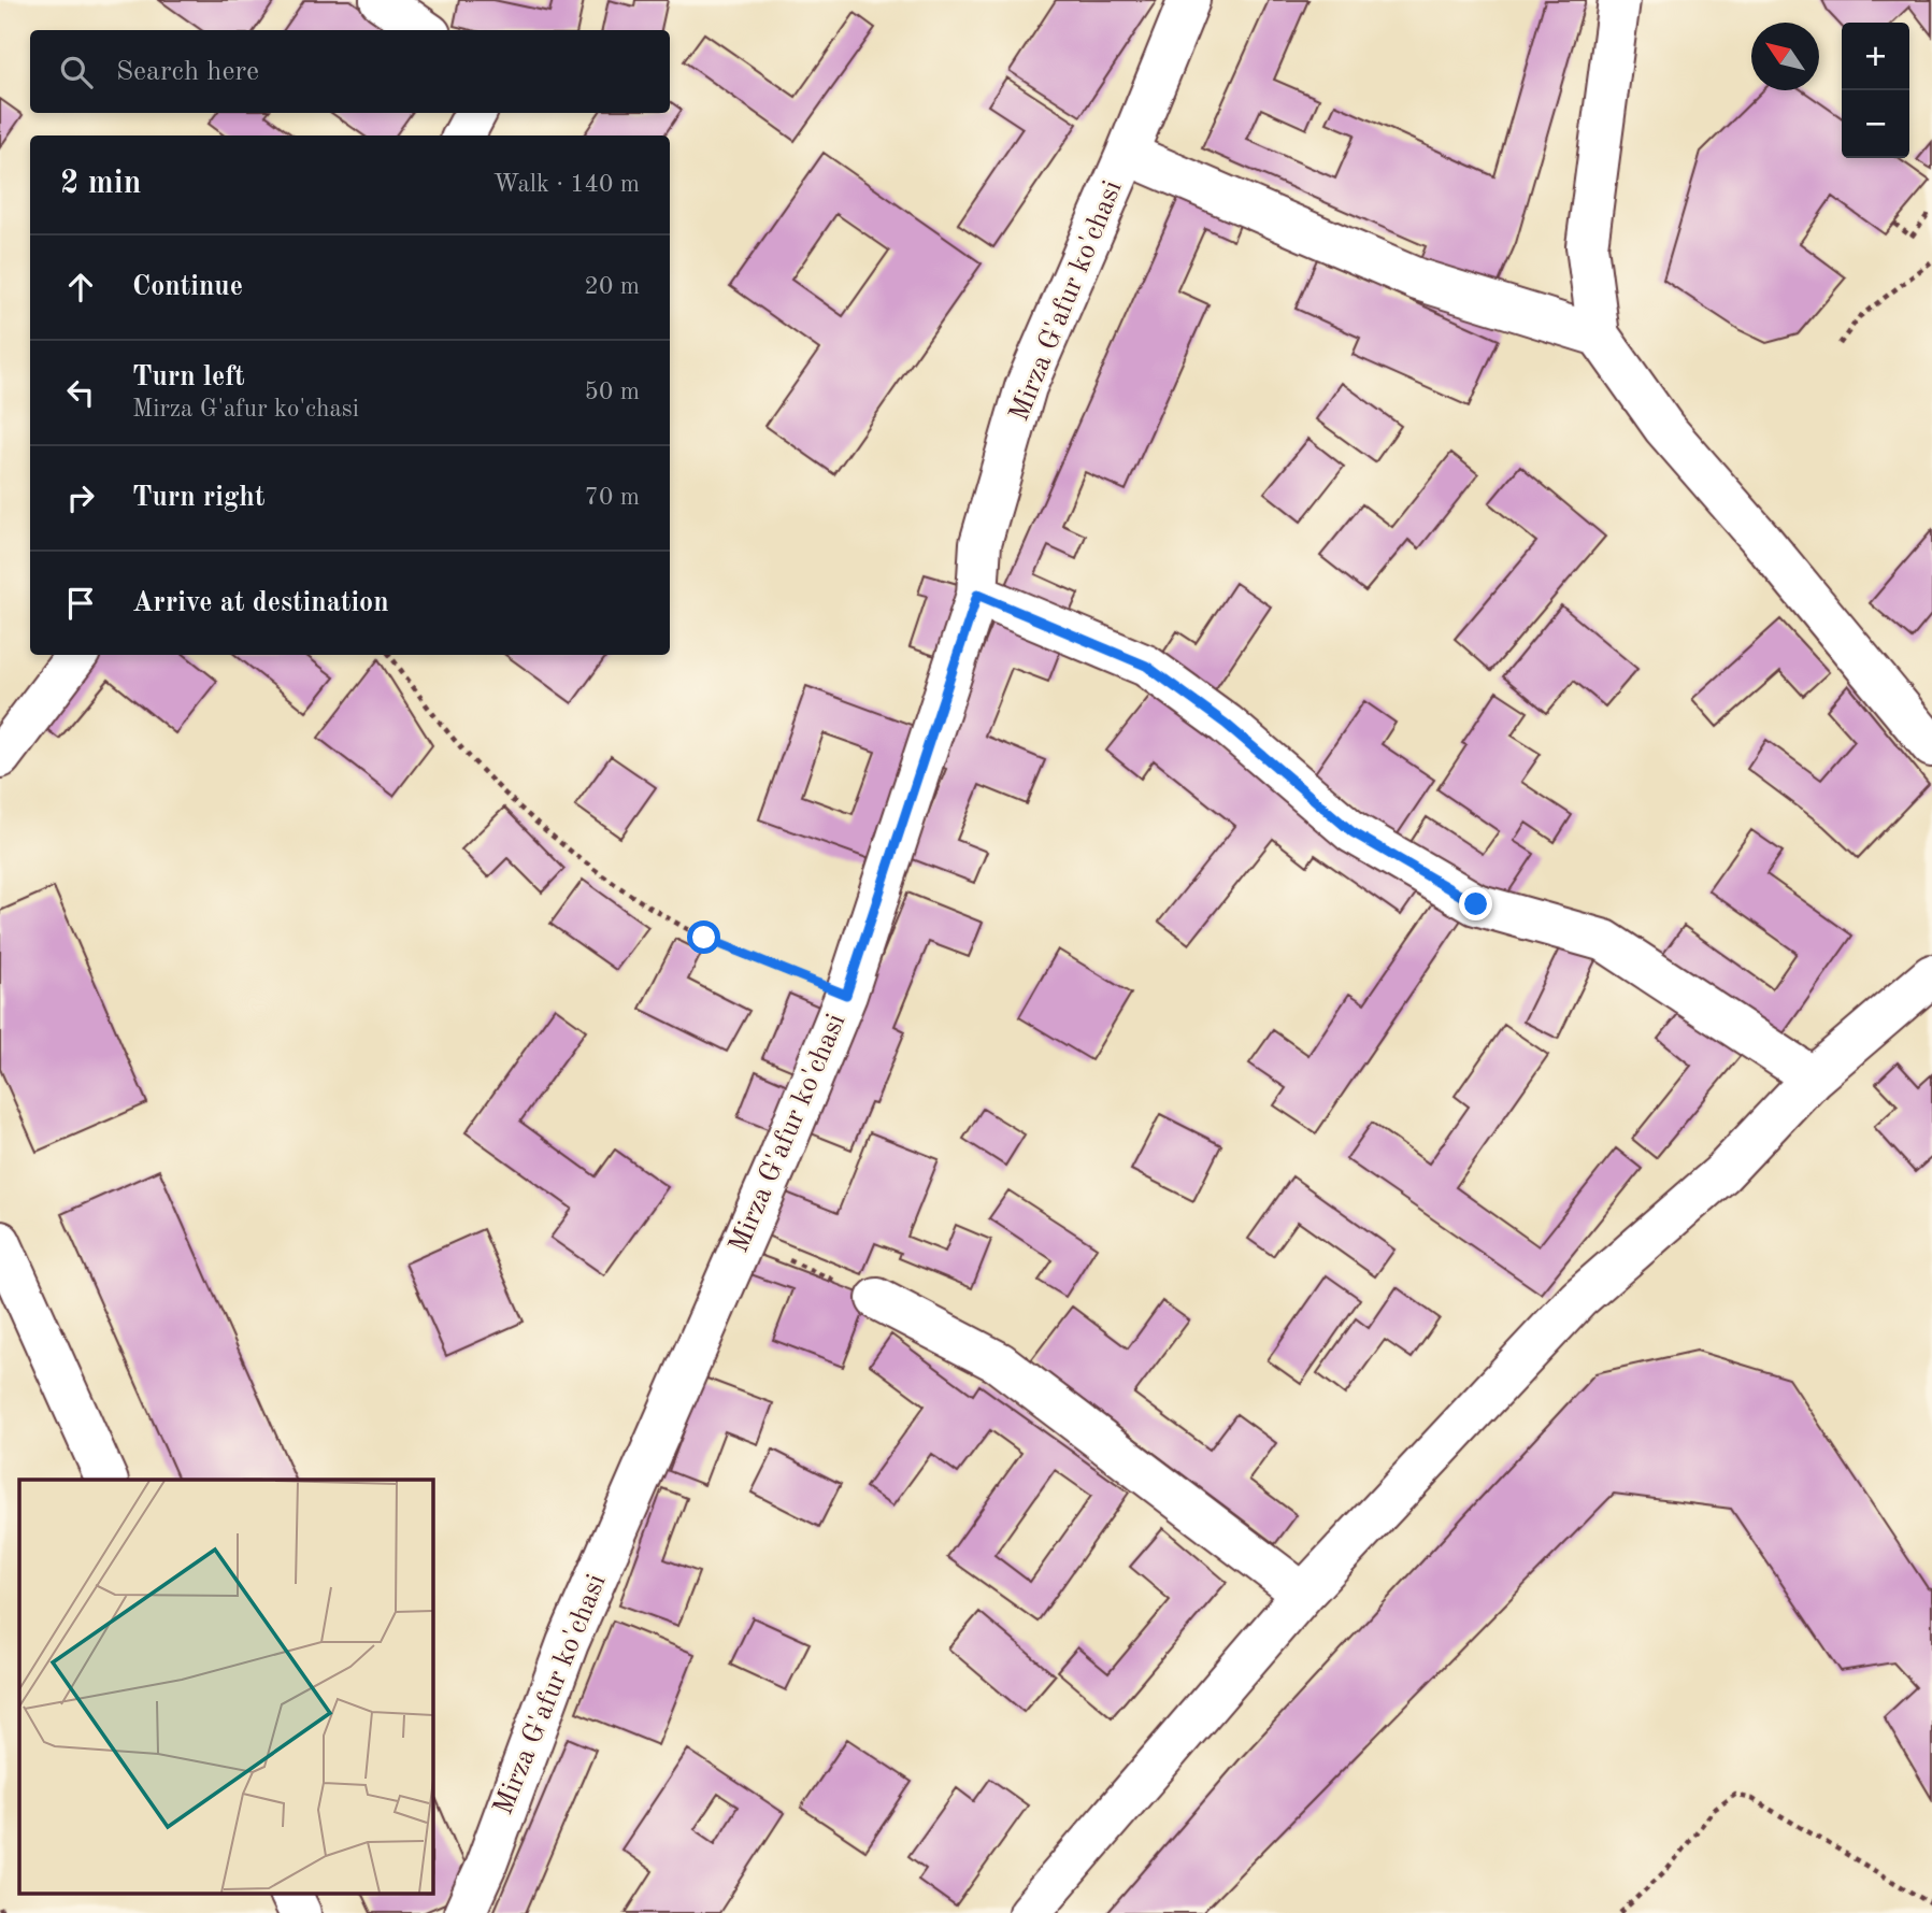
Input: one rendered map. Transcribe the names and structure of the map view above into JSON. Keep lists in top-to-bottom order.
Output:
{
  "streets": {
    "street": ["Mirza G'afur ko'chasi"]
  },
  "north": "top left",
  "page": {
    "map_buttons": ["+", "−"],
    "search": "Search here",
    "heading": ["2 min", "Walk · 140 m"],
    "list": [
      ["Continue", "20 m"],
      ["Turn left", "Mirza G'afur ko'chasi", "50 m"],
      ["Turn right", "70 m"],
      "Arrive at destination"
    ]
  }
}
